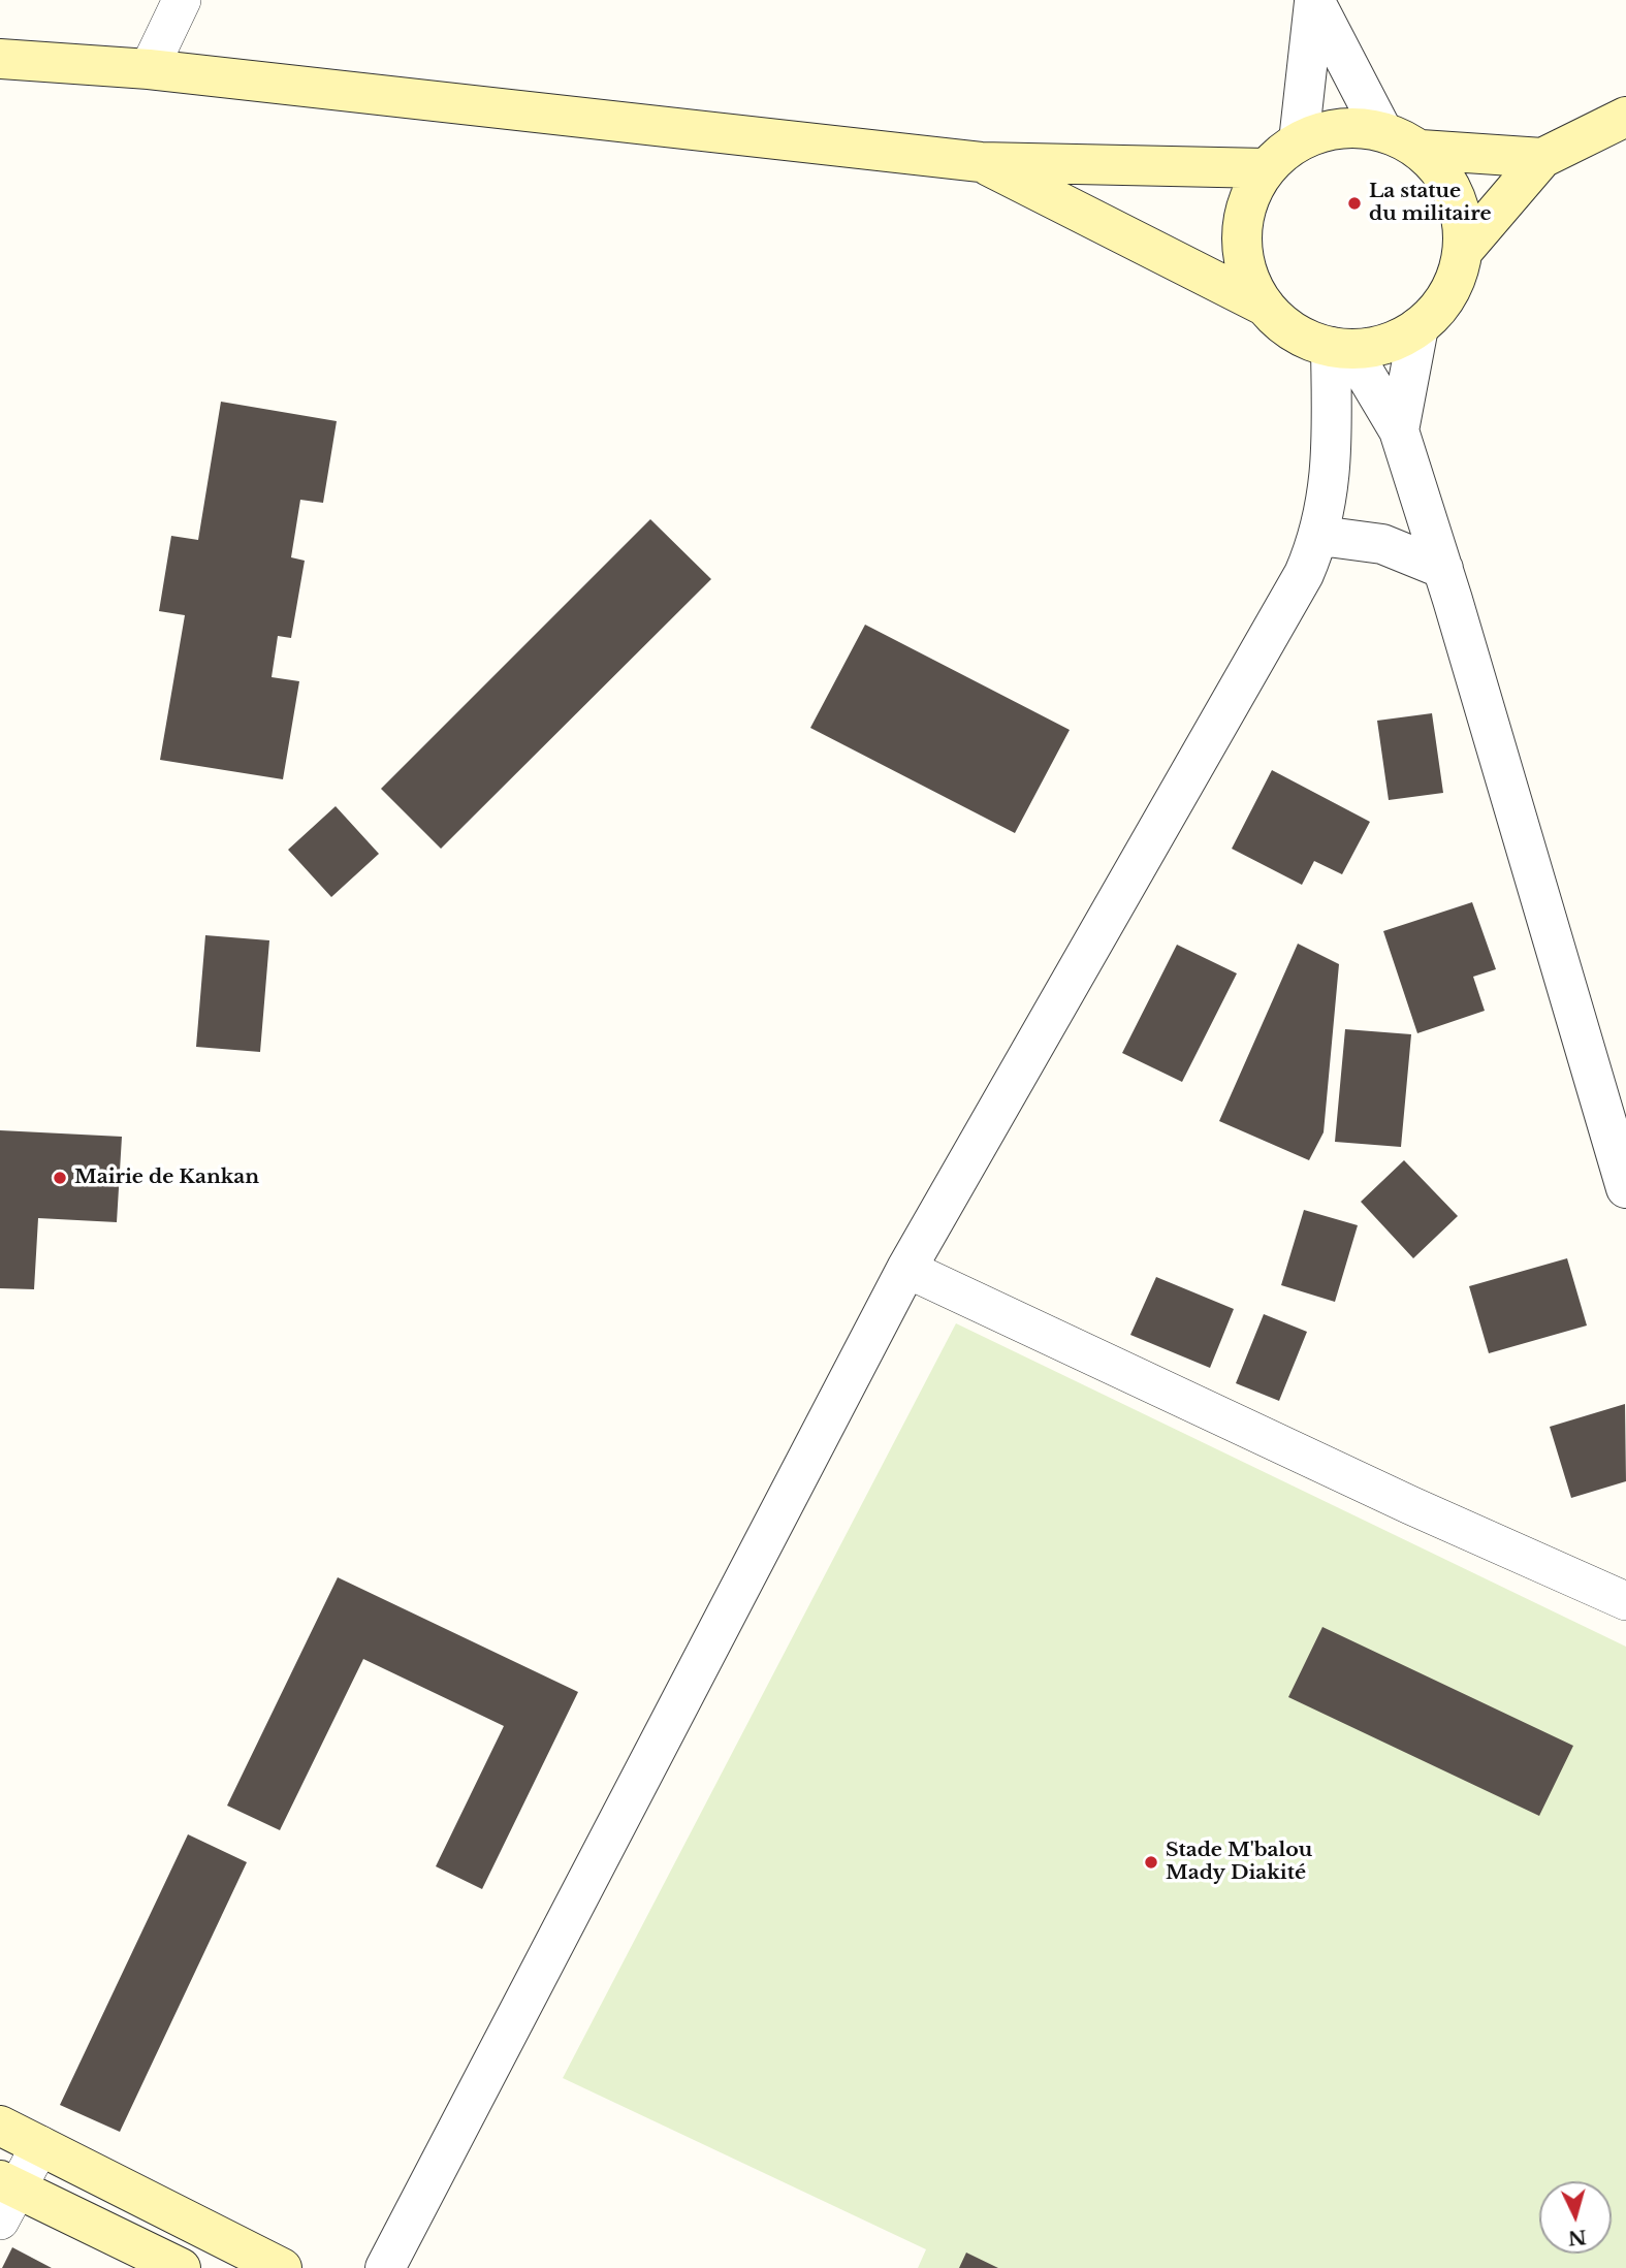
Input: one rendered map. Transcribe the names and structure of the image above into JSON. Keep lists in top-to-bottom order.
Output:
{
  "places": ["La statue du militaire", "Mairie de Kankan", "Stade M'balou Mady Diakité"],
  "north": "bottom"
}
